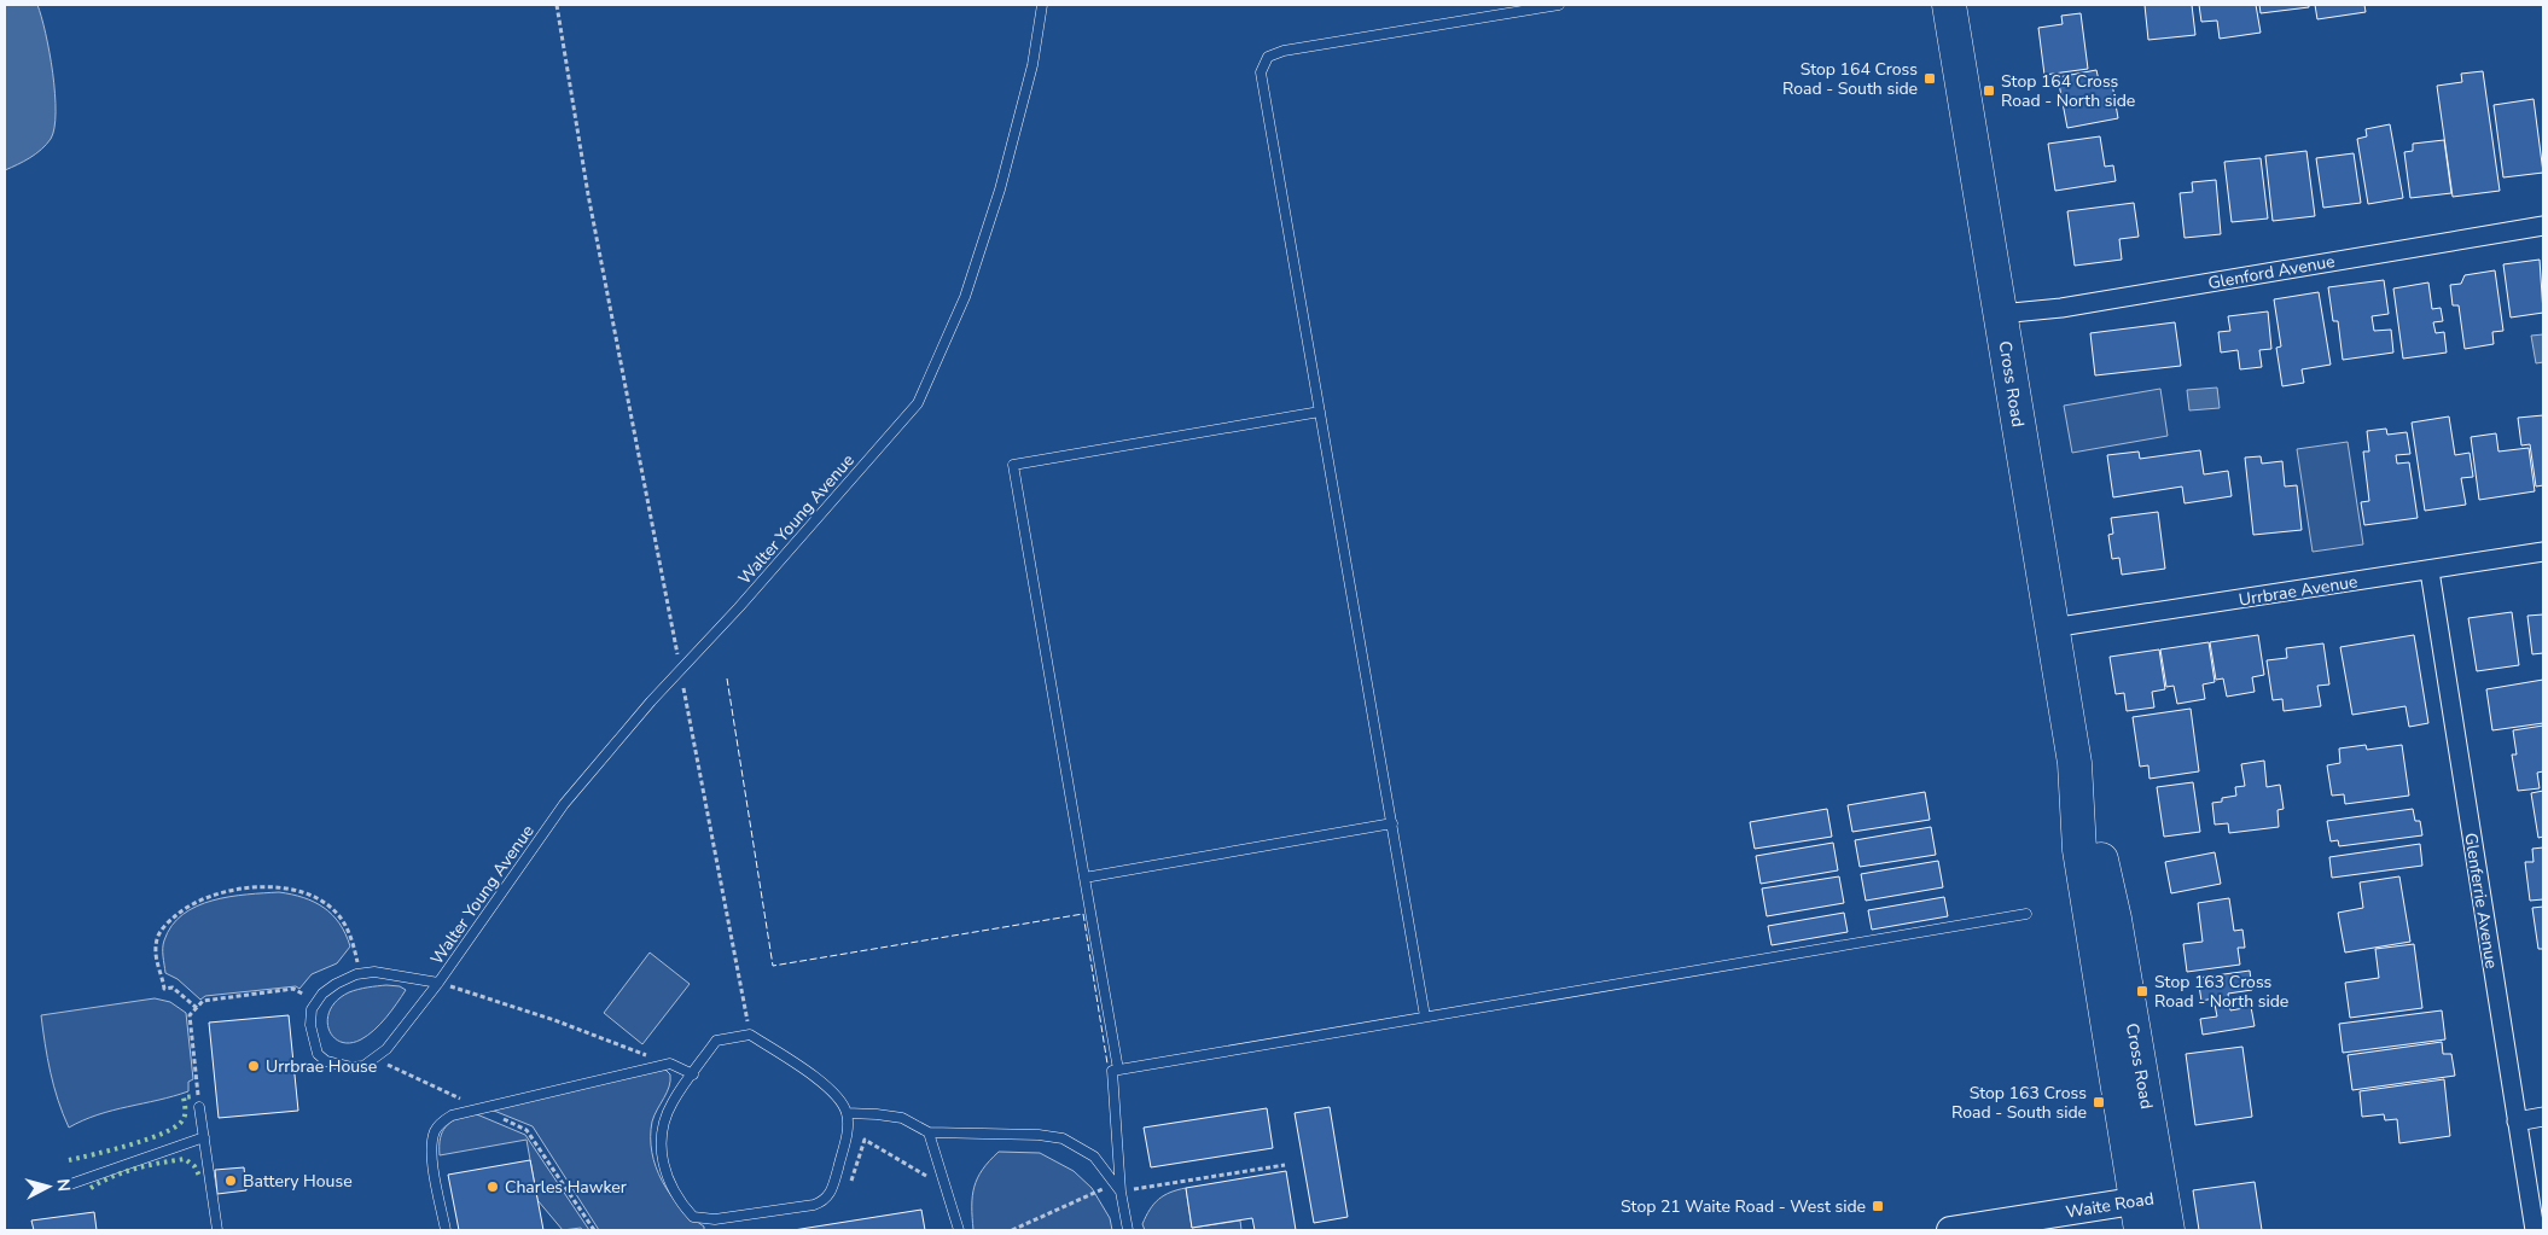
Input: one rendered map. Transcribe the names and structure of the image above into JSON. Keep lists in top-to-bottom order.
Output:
{
  "streets": {
    "highway": ["Cross Road"],
    "street": [
      "Glenford Avenue",
      "Urrbrae Avenue",
      "Glenferrie Avenue",
      "Waite Road"
    ],
    "lane": ["Walter Young Avenue"]
  },
  "crossings": [
    ["Glenford Avenue", "Cross Road"],
    ["Cross Road", "Urrbrae Avenue"],
    ["Cross Road", "Waite Road"],
    ["Urrbrae Avenue", "Glenferrie Avenue"]
  ],
  "places": {
    "transit": [
      "Stop 164 Cross Road - South side",
      "Stop 164 Cross Road - North side",
      "Stop 163 Cross Road - North side",
      "Stop 163 Cross Road - South side",
      "Stop 21 Waite Road - West side"
    ],
    "other": ["Urrbrae House", "Battery House", "Charles Hawker"]
  },
  "north": "right"
}
